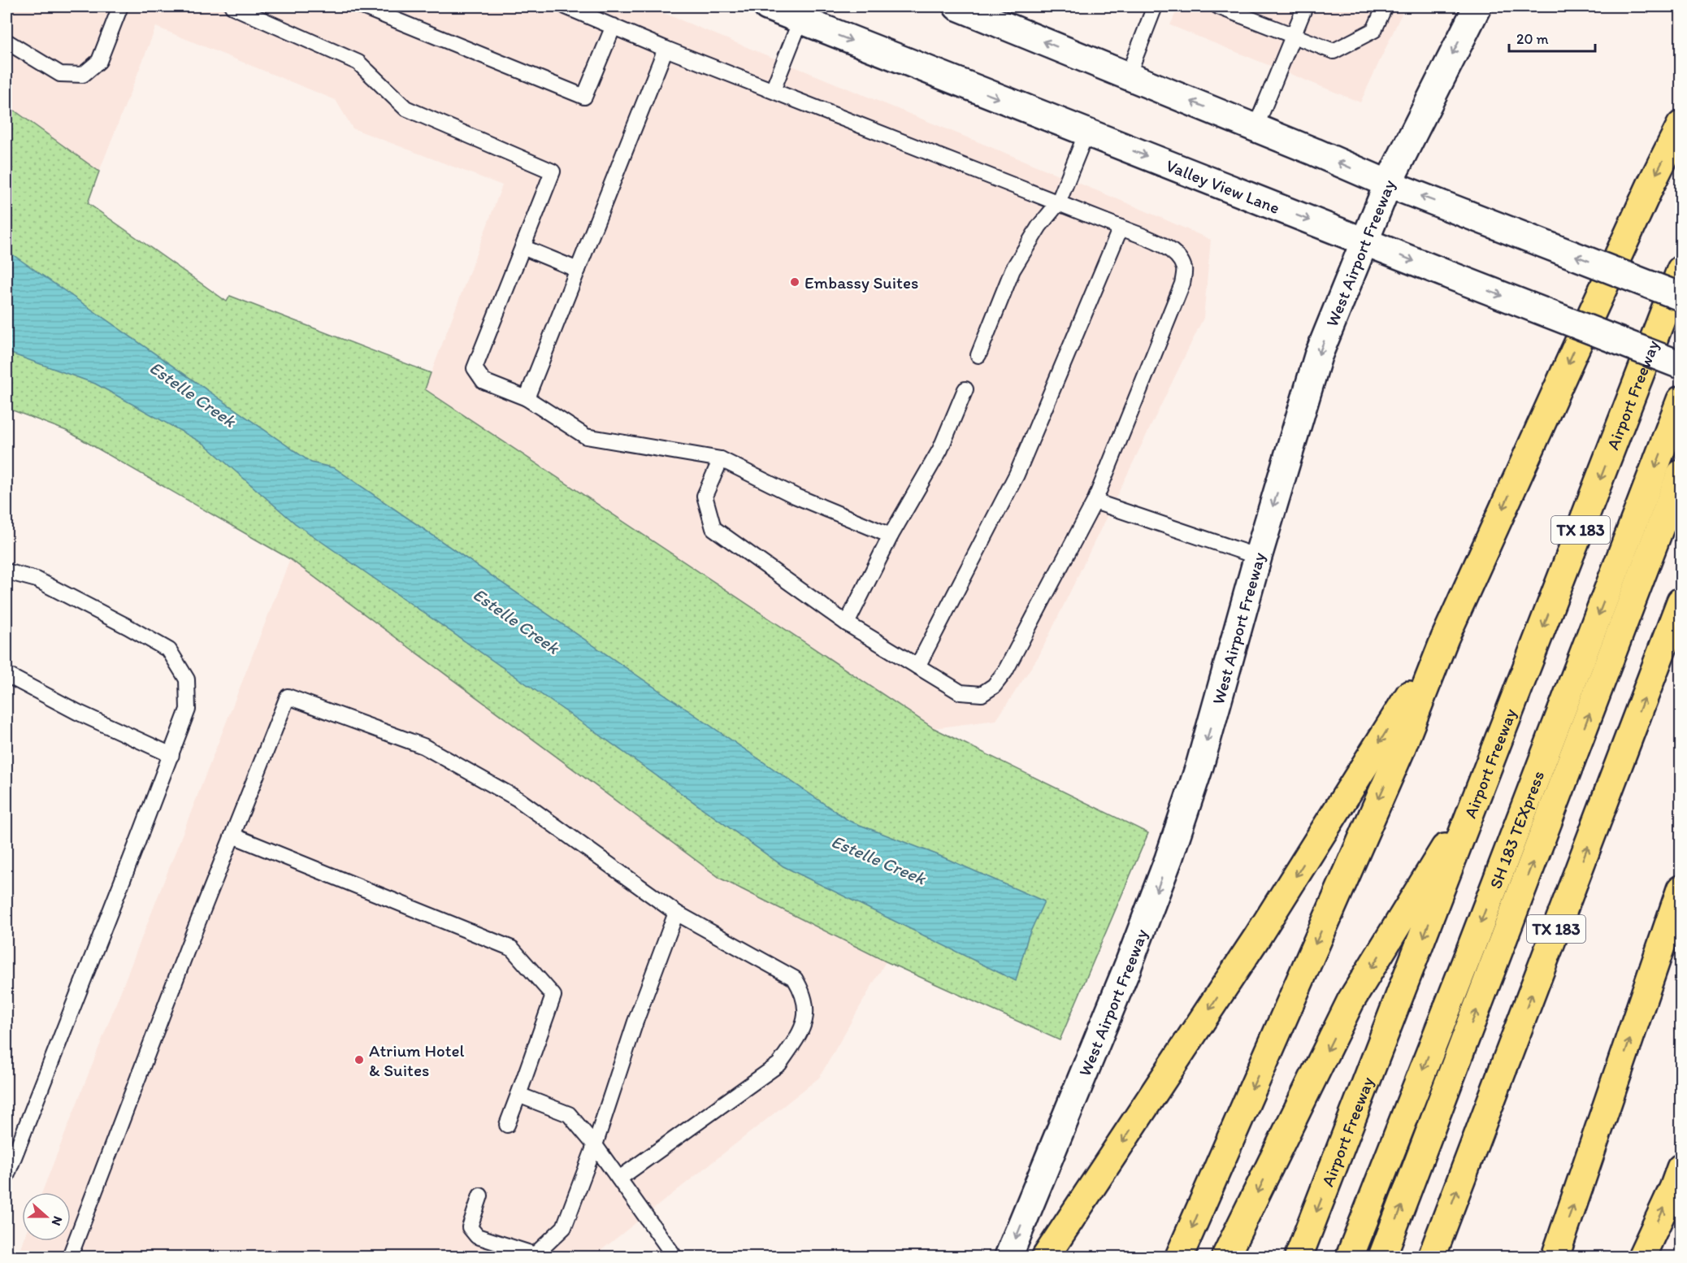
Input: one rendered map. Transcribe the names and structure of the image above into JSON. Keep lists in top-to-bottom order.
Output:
{
  "streets": {
    "highway": ["Airport Freeway", "TX 183", "SH 183 TEXpress"],
    "main road": ["Valley View Lane", "West Airport Freeway"]
  },
  "crossings": [
    ["Valley View Lane", "West Airport Freeway"]
  ],
  "one_way": ["West Airport Freeway"],
  "water": ["Estelle Creek"],
  "places": ["Embassy Suites", "Atrium Hotel & Suites"],
  "scale_bar": "20 m",
  "north": "right"
}
